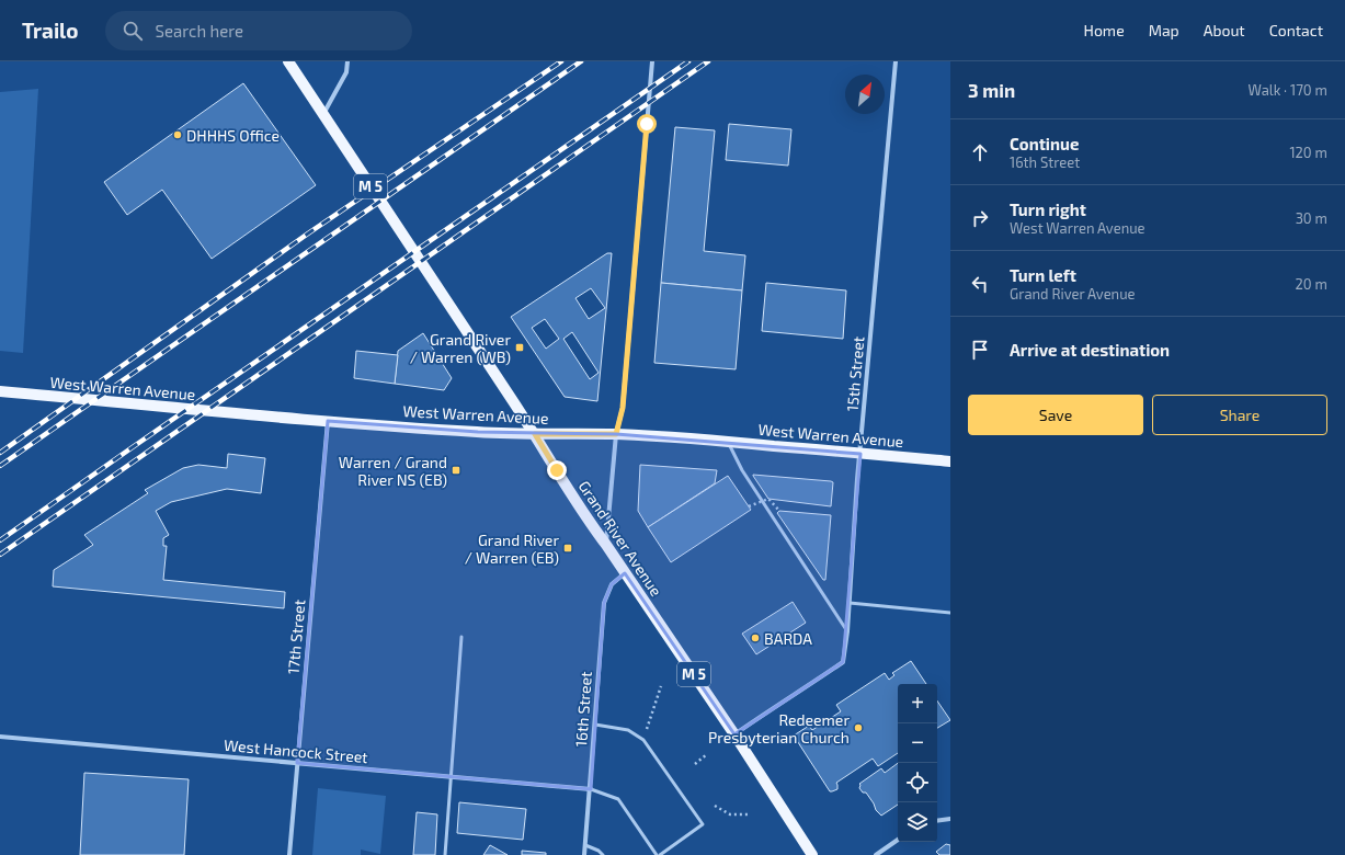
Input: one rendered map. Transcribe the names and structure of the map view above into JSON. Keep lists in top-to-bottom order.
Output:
{
  "streets": {
    "main road": ["M 5", "West Warren Avenue", "Grand River Avenue"],
    "street": [
      "15th Street",
      "17th Street",
      "16th Street",
      "West Hancock Street"
    ]
  },
  "crossings": [
    ["15th Street", "West Warren Avenue"],
    ["15th Street", "Grand River Avenue"],
    ["West Warren Avenue", "Grand River Avenue"],
    ["West Warren Avenue", "17th Street"],
    ["Grand River Avenue", "16th Street"],
    ["17th Street", "West Hancock Street"],
    ["16th Street", "West Hancock Street"]
  ],
  "places": {
    "other": ["DHHHS Office", "BARDA", "Redeemer Presbyterian Church"],
    "transit": ["Grand River / Warren (WB)", "Warren / Grand River NS (EB)", "Grand River / Warren (EB)"]
  },
  "north": "top right",
  "page": {
    "header": "Trailo",
    "search": "Search here",
    "nav": [
      "Home",
      "Map",
      "About",
      "Contact"
    ],
    "heading": ["3 min", "Walk · 170 m"],
    "list": [
      ["Continue", "16th Street", "120 m"],
      ["Turn right", "West Warren Avenue", "30 m"],
      ["Turn left", "Grand River Avenue", "20 m"],
      "Arrive at destination"
    ],
    "buttons": ["Save", "Share"],
    "map_buttons": ["+", "−"]
  }
}
